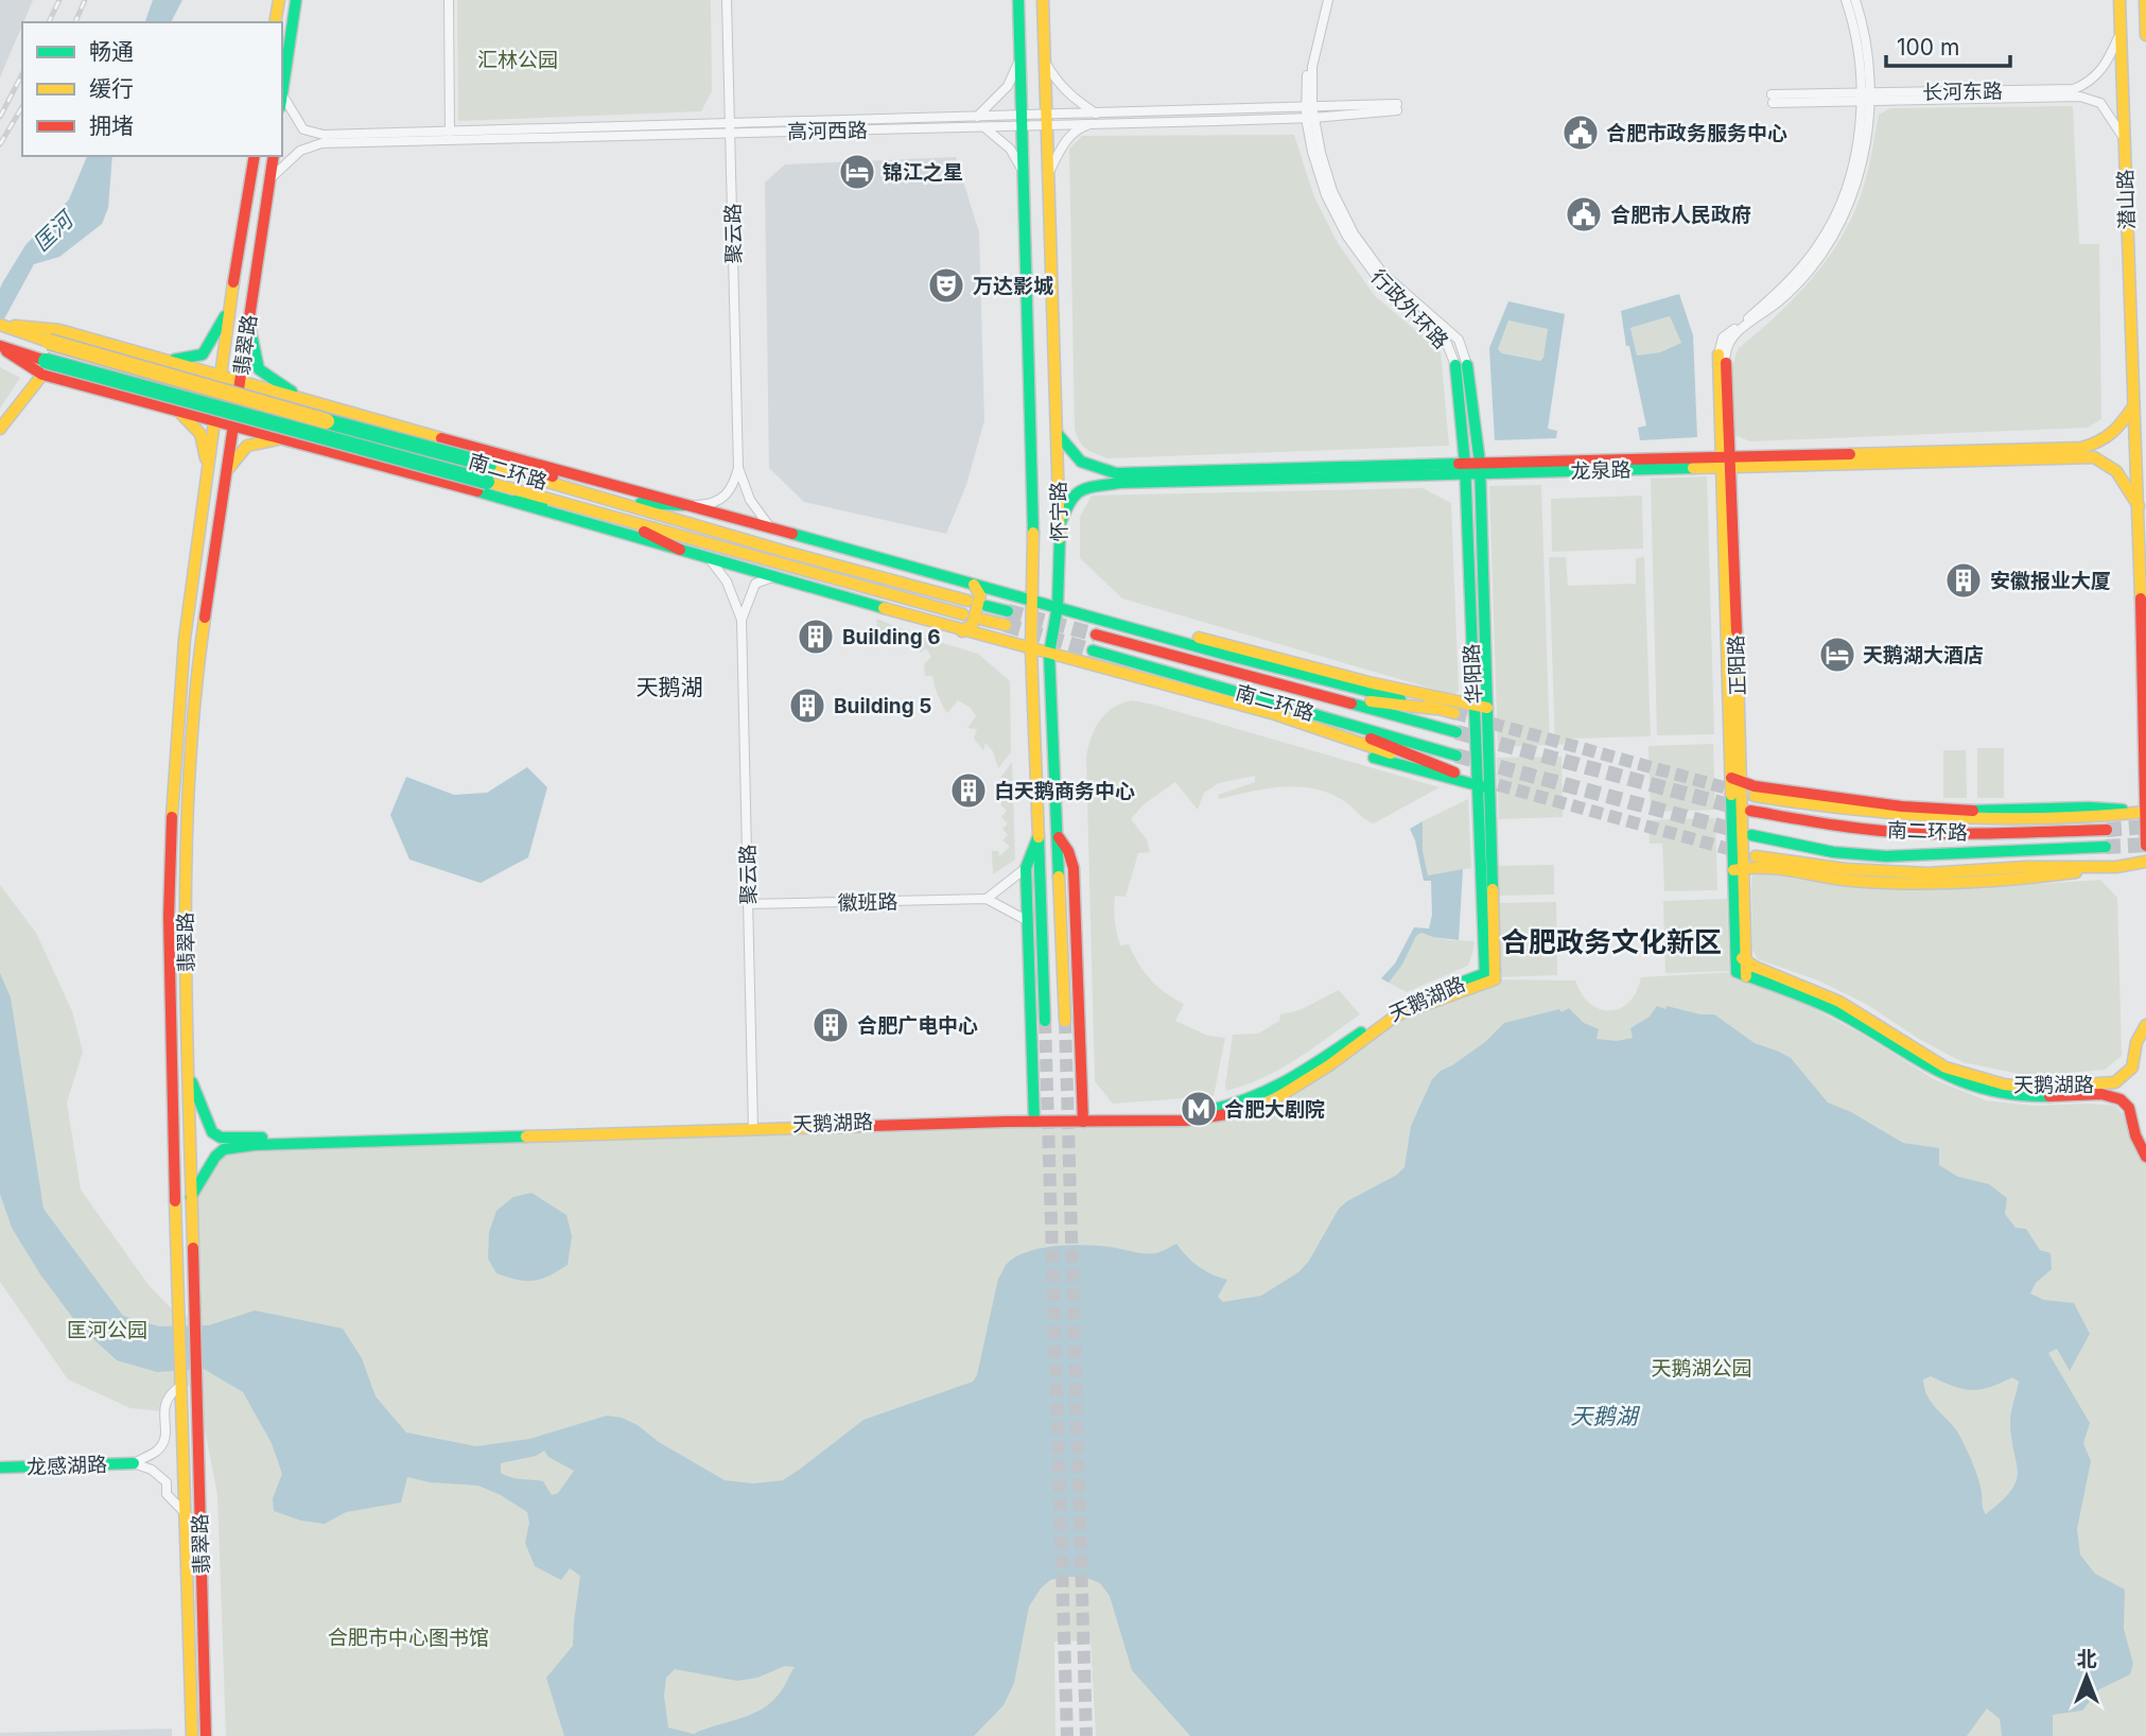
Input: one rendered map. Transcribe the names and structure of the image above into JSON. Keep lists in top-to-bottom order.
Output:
{
  "streets": {
    "main road": [
      "潜山路",
      "翡翠路",
      "龙泉路",
      "南二环路",
      "怀宁路",
      "正阳路",
      "华阳路",
      "天鹅湖路",
      "龙感湖路"
    ],
    "street": [
      "长河东路",
      "高河西路",
      "聚云路",
      "行政外环路",
      "徽班路"
    ]
  },
  "crossings": [
    ["长河东路", "潜山路"],
    ["高河西路", "聚云路"],
    ["高河西路", "行政外环路"],
    ["高河西路", "翡翠路"],
    ["高河西路", "怀宁路"],
    ["潜山路", "龙泉路"],
    ["聚云路", "徽班路"],
    ["聚云路", "天鹅湖路"],
    ["行政外环路", "华阳路"],
    ["翡翠路", "天鹅湖路"],
    ["龙泉路", "怀宁路"],
    ["龙泉路", "正阳路"],
    ["龙泉路", "华阳路"],
    ["正阳路", "天鹅湖路"],
    ["华阳路", "天鹅湖路"]
  ],
  "districts": ["天鹅湖", "合肥政务文化新区"],
  "water": ["匡河", "天鹅湖"],
  "parks": [
    "汇林公园",
    "匡河公园",
    "天鹅湖公园",
    "合肥市中心图书馆"
  ],
  "places": {
    "public building": ["合肥市政务服务中心", "合肥市人民政府"],
    "hotel": ["锦江之星", "天鹅湖大酒店"],
    "theatre": ["万达影城"],
    "building": [
      "安徽报业大厦",
      "Building 6",
      "Building 5",
      "白天鹅商务中心",
      "合肥广电中心"
    ],
    "metro station": ["合肥大剧院"]
  },
  "legend": ["畅通", "缓行", "拥堵"],
  "scale_bar": "100 m",
  "north": "top"
}
